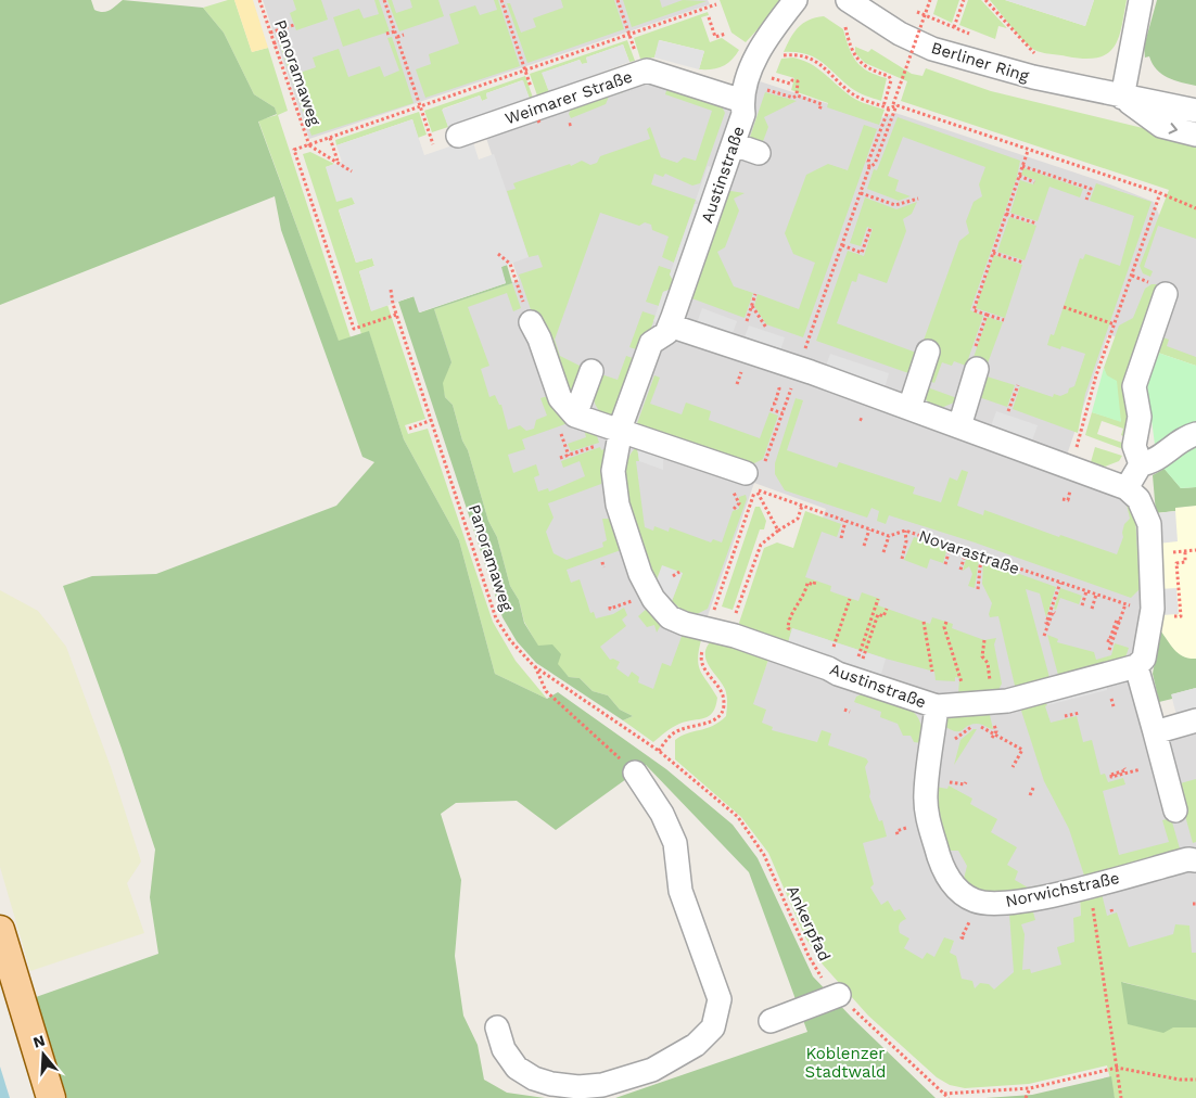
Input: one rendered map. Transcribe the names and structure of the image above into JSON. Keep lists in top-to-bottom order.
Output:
{
  "streets": {
    "street": [
      "Berliner Ring",
      "Weimarer Straße",
      "Austinstraße",
      "Norwichstraße"
    ],
    "path": ["Panoramaweg", "Novarastraße", "Ankerpfad"]
  },
  "crossings": [
    ["Panoramaweg", "Ankerpfad"],
    ["Weimarer Straße", "Austinstraße"],
    ["Austinstraße", "Norwichstraße"]
  ],
  "parks": ["Koblenzer Stadtwald"],
  "north": "top"
}
